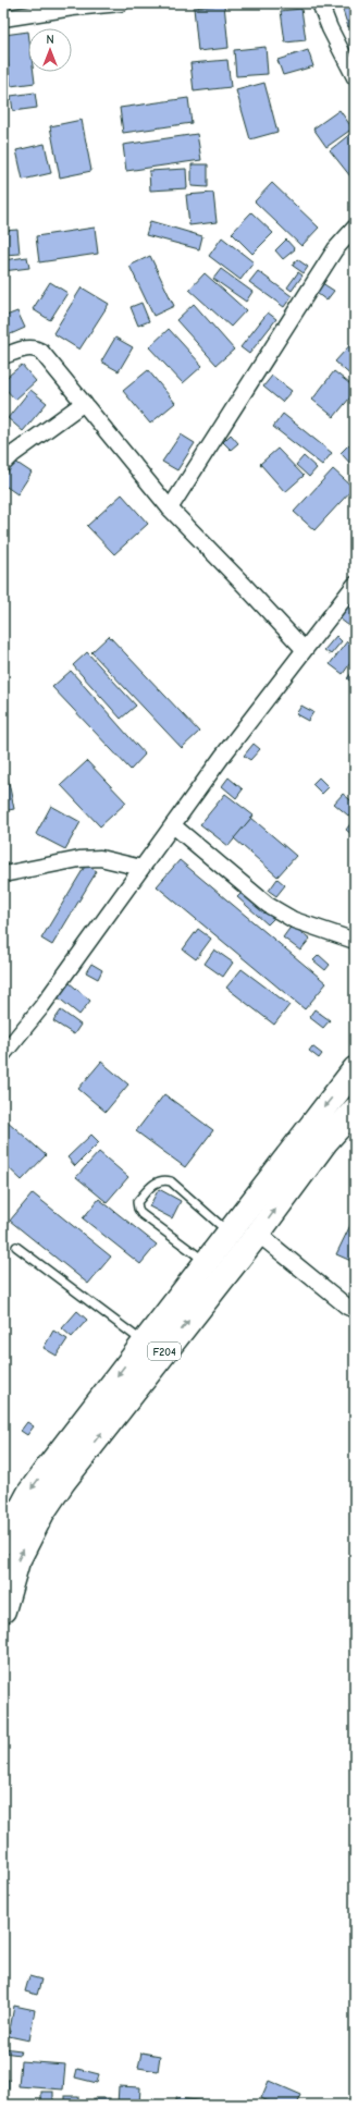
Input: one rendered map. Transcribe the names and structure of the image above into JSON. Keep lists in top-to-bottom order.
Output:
{
  "streets": {
    "main road": ["F204"]
  },
  "north": "top"
}
